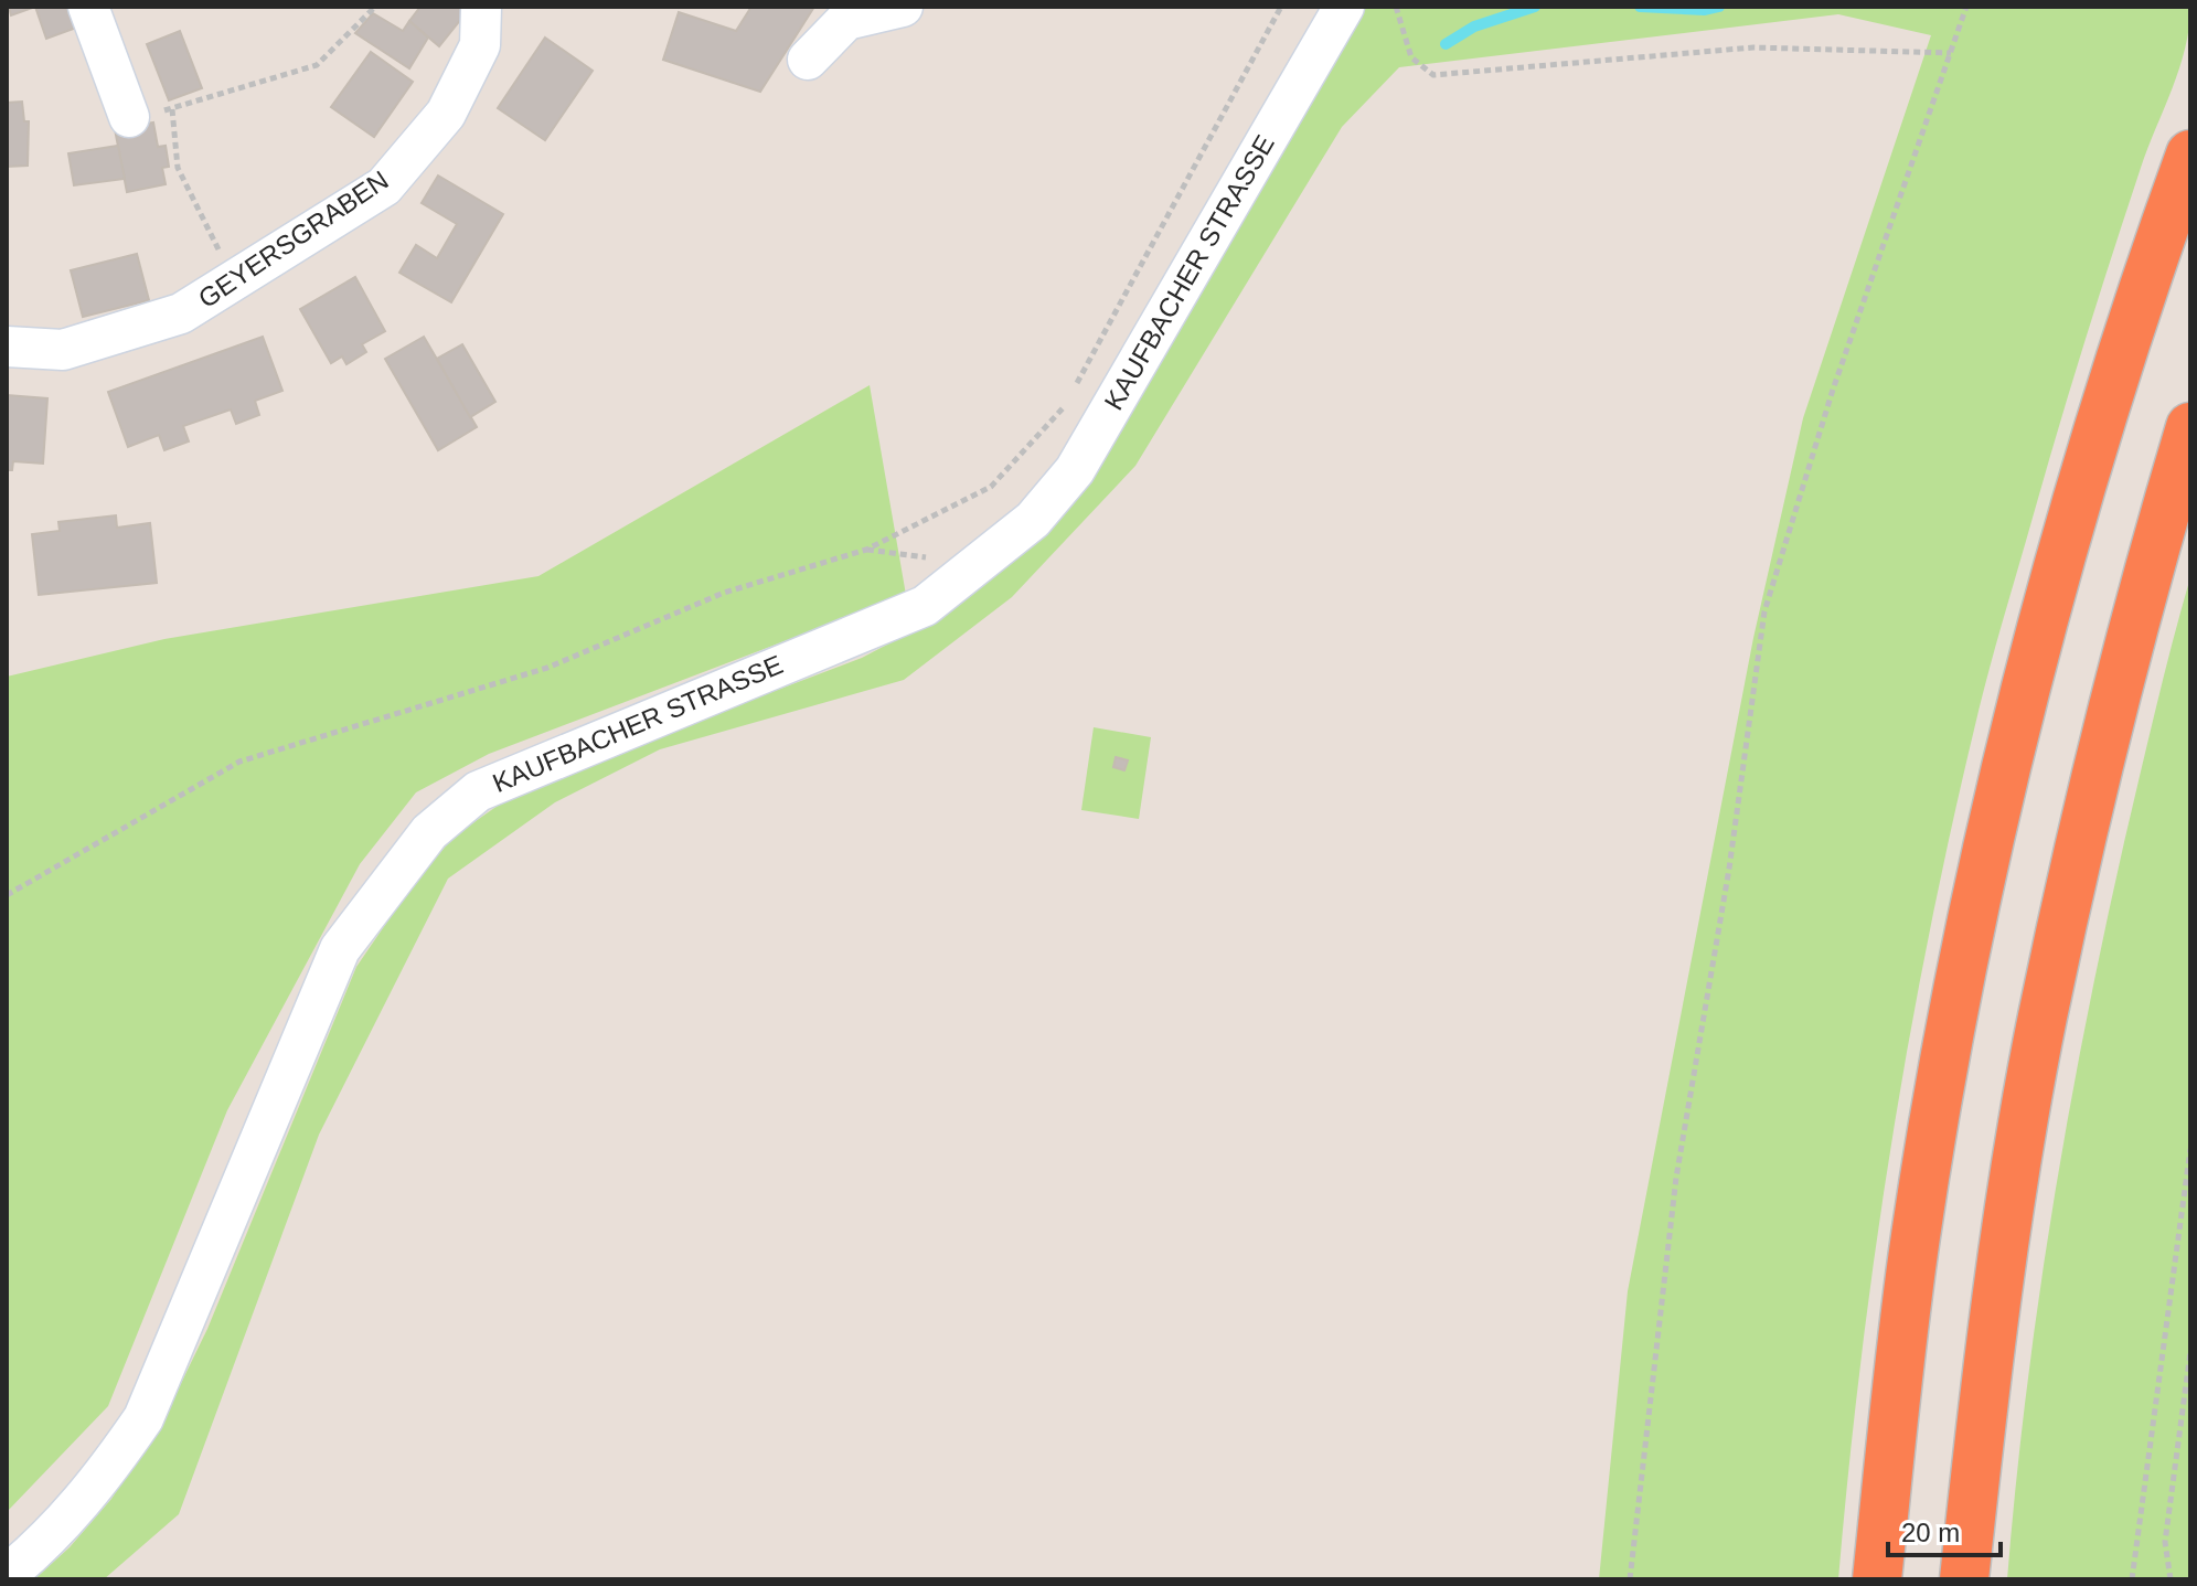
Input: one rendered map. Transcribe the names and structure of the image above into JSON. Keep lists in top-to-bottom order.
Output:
{
  "streets": {
    "street": ["GEYERSGRABEN", "KAUFBACHER STRASSE"]
  },
  "scale_bar": "20 m"
}
